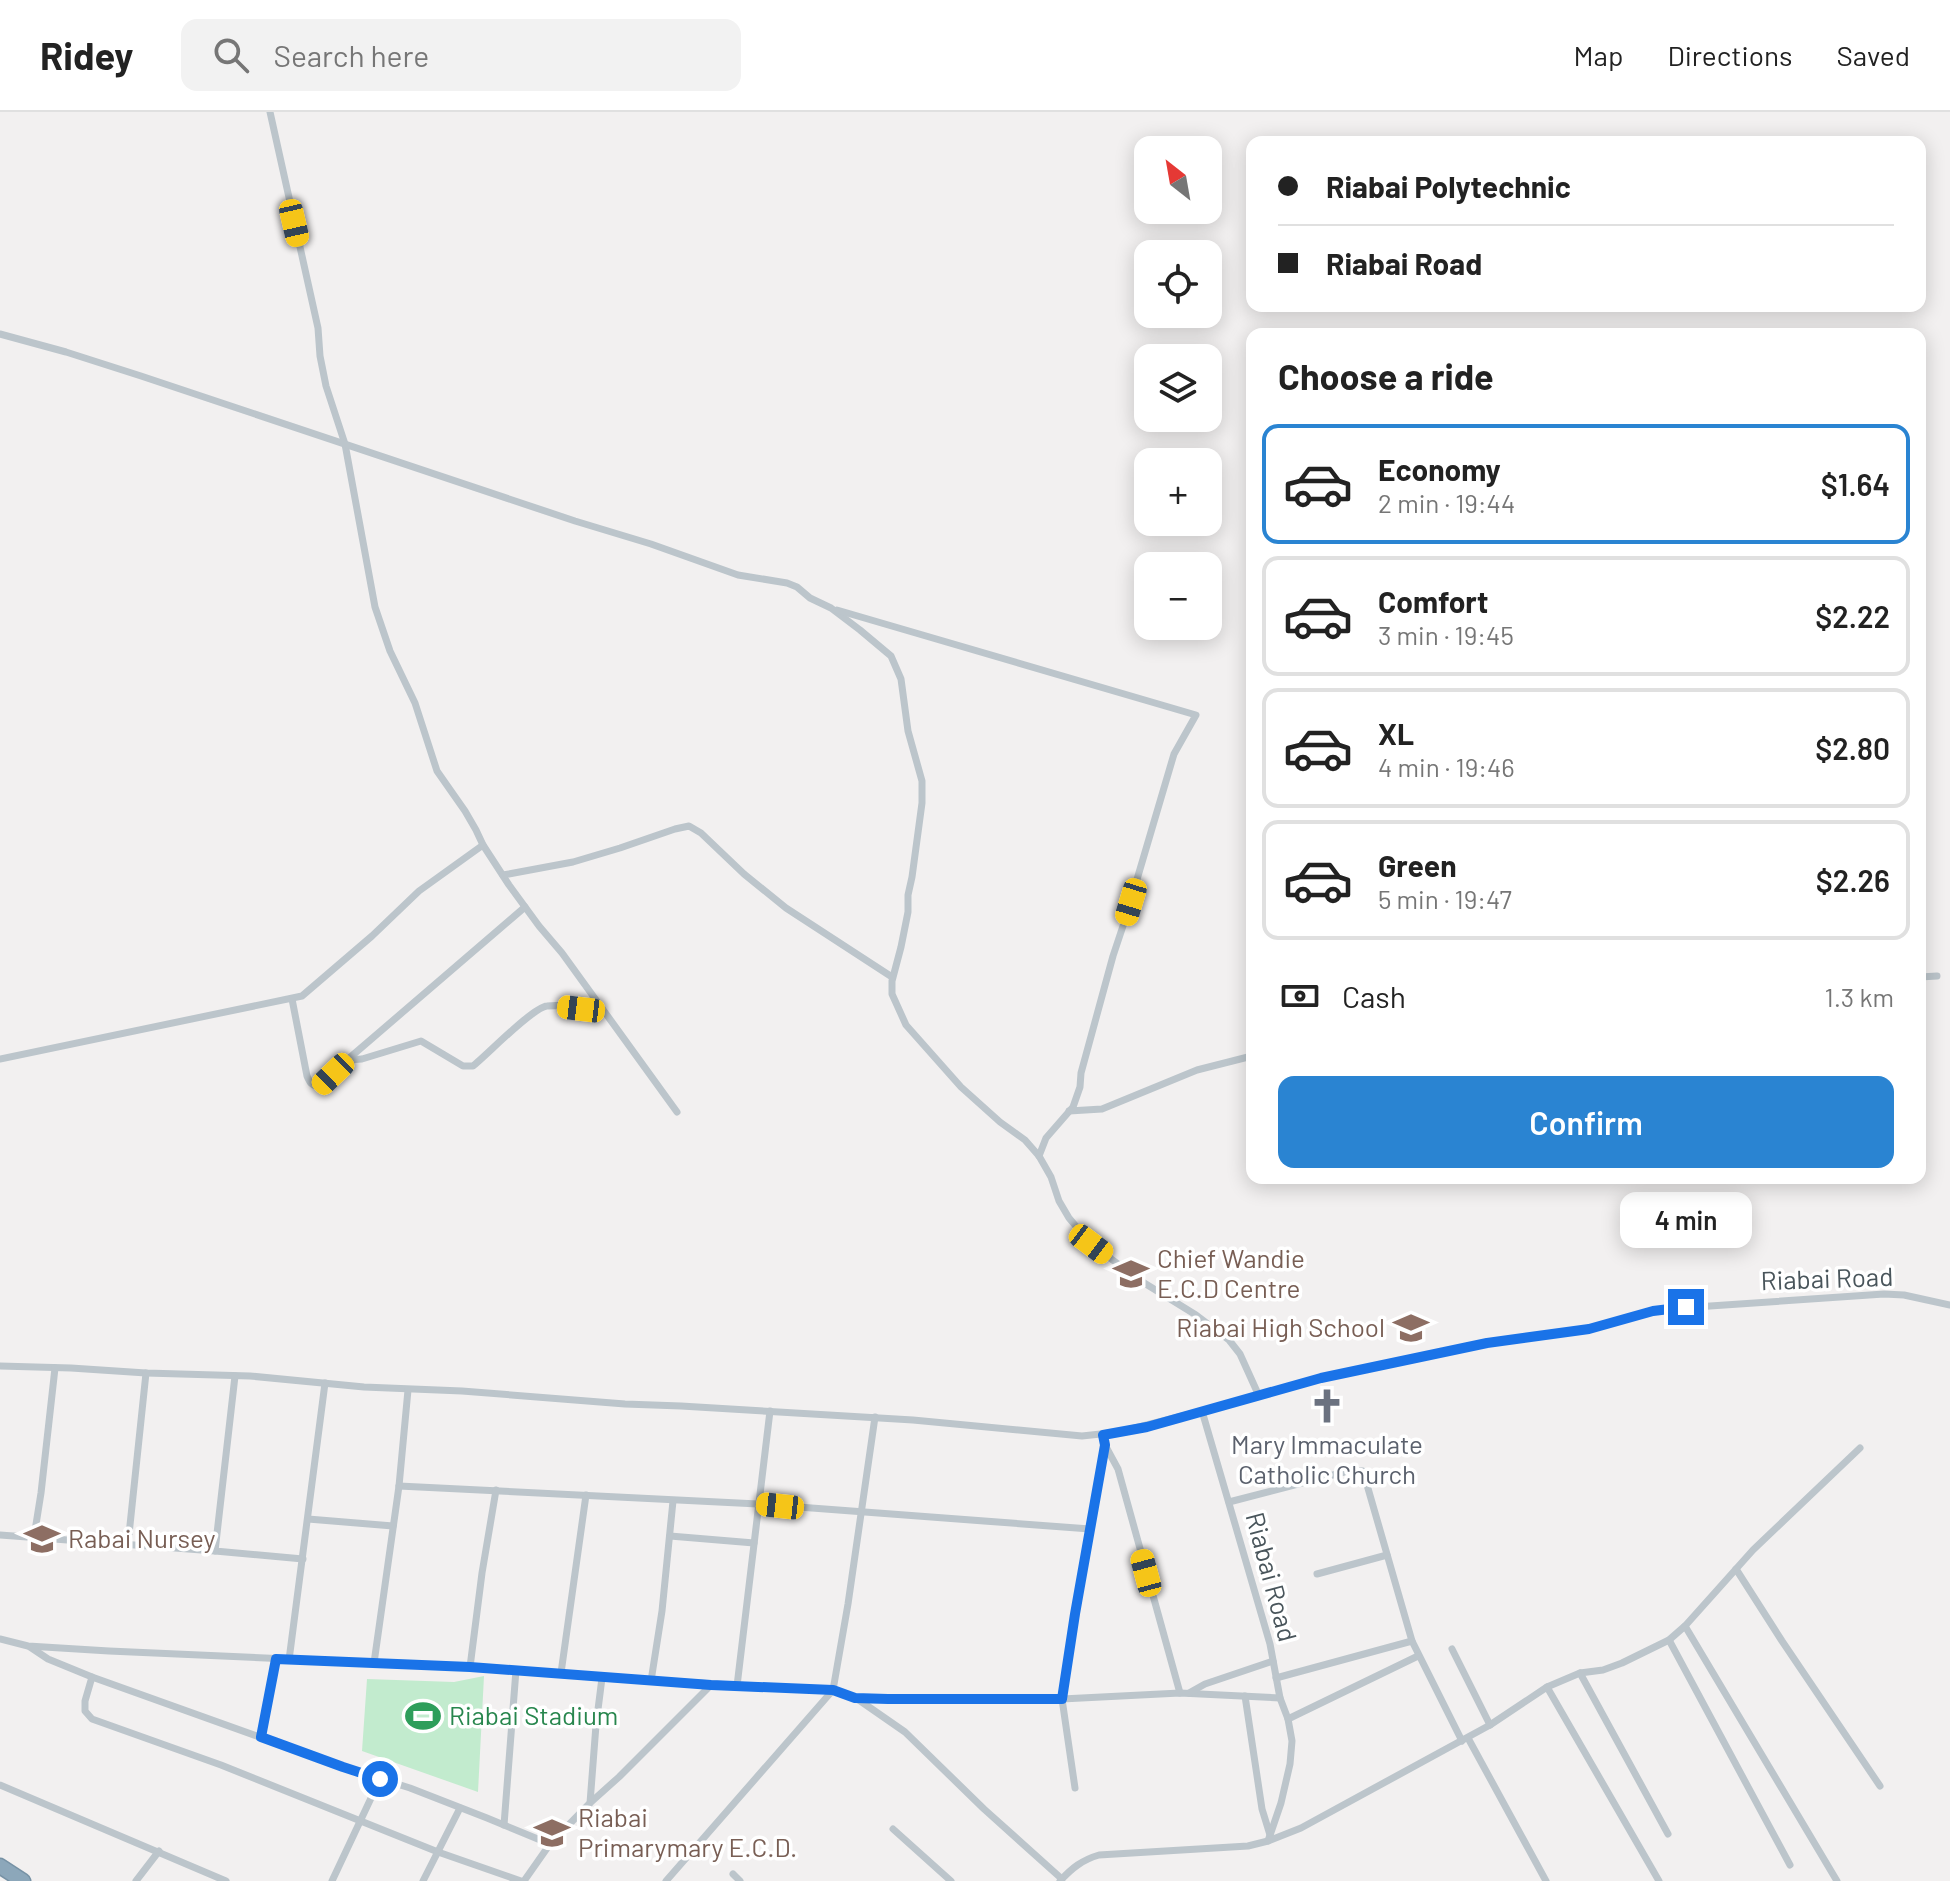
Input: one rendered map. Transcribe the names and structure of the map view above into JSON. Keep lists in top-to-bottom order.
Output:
{
  "streets": {
    "street": ["Riabai Road"]
  },
  "places": {
    "school or university": [
      "Chief Wandie E.C.D Centre",
      "Riabai High School",
      "Rabai Nursey",
      "Riabai Primarymary E.C.D."
    ],
    "church": ["Mary Immaculate Catholic Church"],
    "sports": ["Riabai Stadium"]
  },
  "north": "top left",
  "page": {
    "header": "Ridey",
    "search": "Search here",
    "nav": ["Map", "Directions", "Saved"],
    "map_buttons": ["+", "−"],
    "banner": ["Riabai Polytechnic", "Riabai Road"],
    "heading": "Choose a ride",
    "list": [
      {
        "name": "Economy",
        "note": "2 min · 19:44",
        "value": "$1.64"
      },
      {
        "name": "Comfort",
        "note": "3 min · 19:45",
        "value": "$2.22"
      },
      {
        "name": "XL",
        "note": "4 min · 19:46",
        "value": "$2.80"
      },
      {
        "name": "Green",
        "note": "5 min · 19:47",
        "value": "$2.26"
      }
    ],
    "pay": ["Cash", "1.3 km"],
    "buttons": "Confirm",
    "bubble": "4 min"
  }
}
